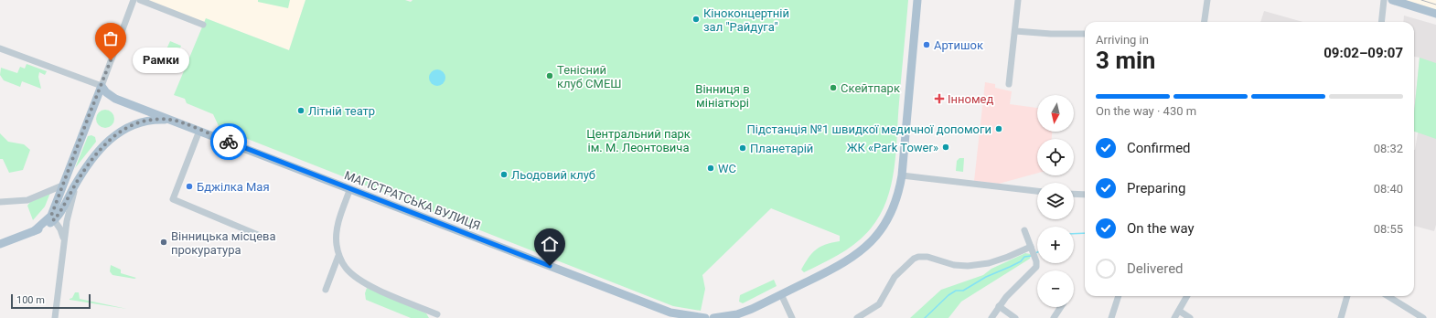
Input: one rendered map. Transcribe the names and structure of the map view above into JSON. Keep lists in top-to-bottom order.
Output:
{
  "streets": {
    "main road": ["МАГІСТРАТСЬКА ВУЛИЦЯ"]
  },
  "parks": ["Вінниця в мініатюрі", "Центральний парк ім. М. Леонтовича"],
  "places": {
    "other": [
      "Кіноконцертній зал \"Райдуга\"",
      "Артишок",
      "Рамки",
      "Тенісний клуб СМЕШ",
      "Скейтпарк",
      "Літній театр",
      "Підстанція №1 швидкої медичної допомоги",
      "ЖК «Park Tower»",
      "Планетарій",
      "WC",
      "Льодовий клуб",
      "Бджілка Мая",
      "Вінницька місцева прокуратура"
    ],
    "health": ["Інномед"]
  },
  "scale_bar": "100 m",
  "north": "bottom",
  "page": {
    "heading": ["3 min", "Arriving in", "09:02–09:07"],
    "bubble": "Рамки",
    "bar": "On the way · 430 m",
    "map_buttons": ["+", "−"],
    "list": [
      ["Confirmed", "08:32"],
      ["Preparing", "08:40"],
      ["On the way", "08:55"],
      "Delivered"
    ],
    "scale": "100 m"
  }
}
